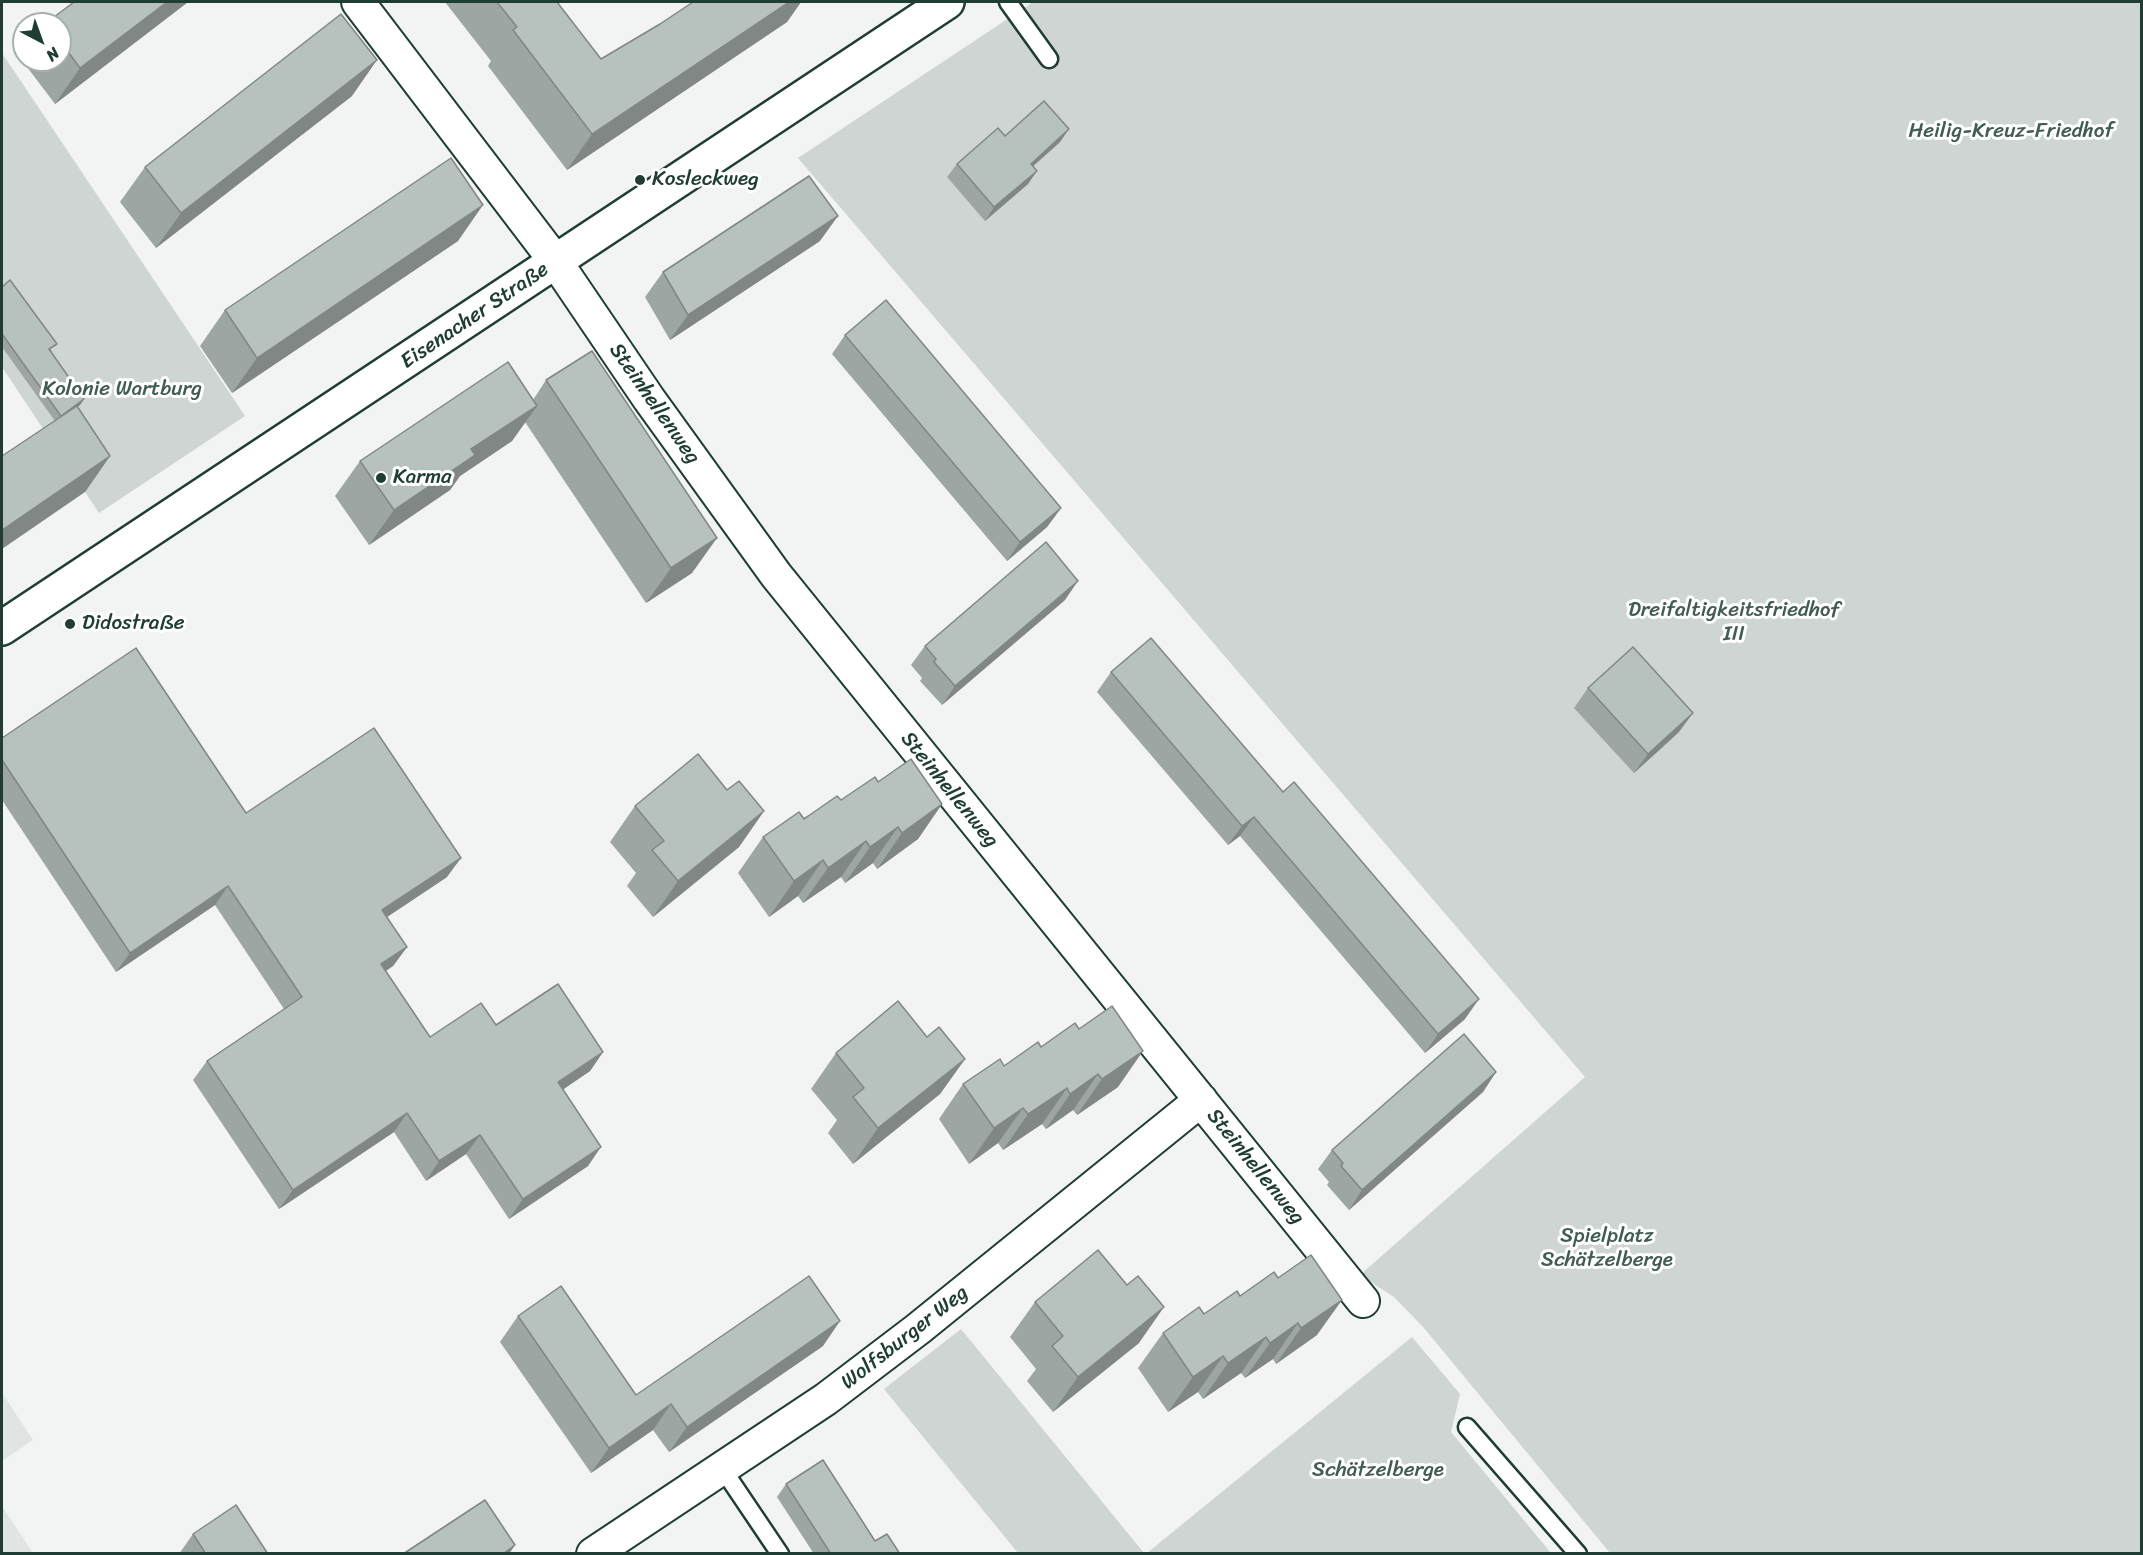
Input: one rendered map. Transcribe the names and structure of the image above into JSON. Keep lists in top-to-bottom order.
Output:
{
  "streets": {
    "street": ["Eisenacher Straße", "Steinhellenweg", "Wolfsburger Weg"]
  },
  "crossings": [
    ["Eisenacher Straße", "Steinhellenweg"],
    ["Steinhellenweg", "Wolfsburger Weg"]
  ],
  "parks": [
    "Heilig-Kreuz-Friedhof",
    "Kolonie Wartburg",
    "Dreifaltigkeitsfriedhof III",
    "Spielplatz Schätzelberge",
    "Schätzelberge"
  ],
  "places": ["Kosleckweg", "Karma", "Didostraße"],
  "north": "bottom right"
}
